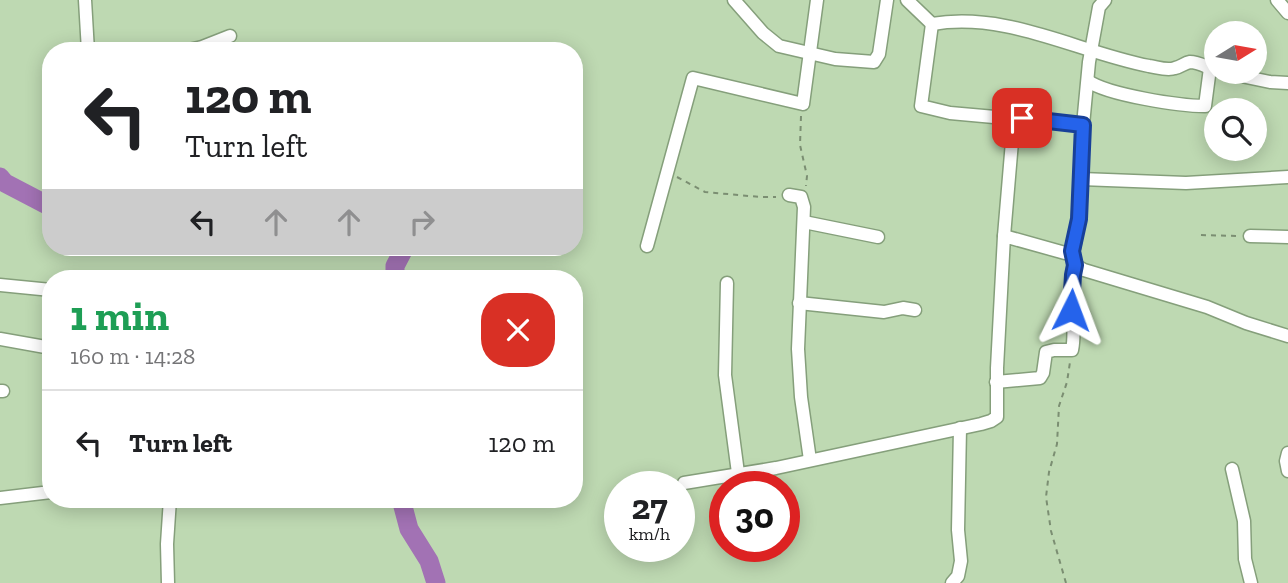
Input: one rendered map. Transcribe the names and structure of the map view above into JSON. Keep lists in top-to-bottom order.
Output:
{
  "north": "right",
  "page": {
    "turn": ["120 m", "Turn left"],
    "heading": ["1 min", "160 m · 14:28"],
    "list": [
      {
        "name": "Turn left",
        "value": "120 m"
      }
    ],
    "speed": "27 km/h",
    "limit": "30"
  }
}
